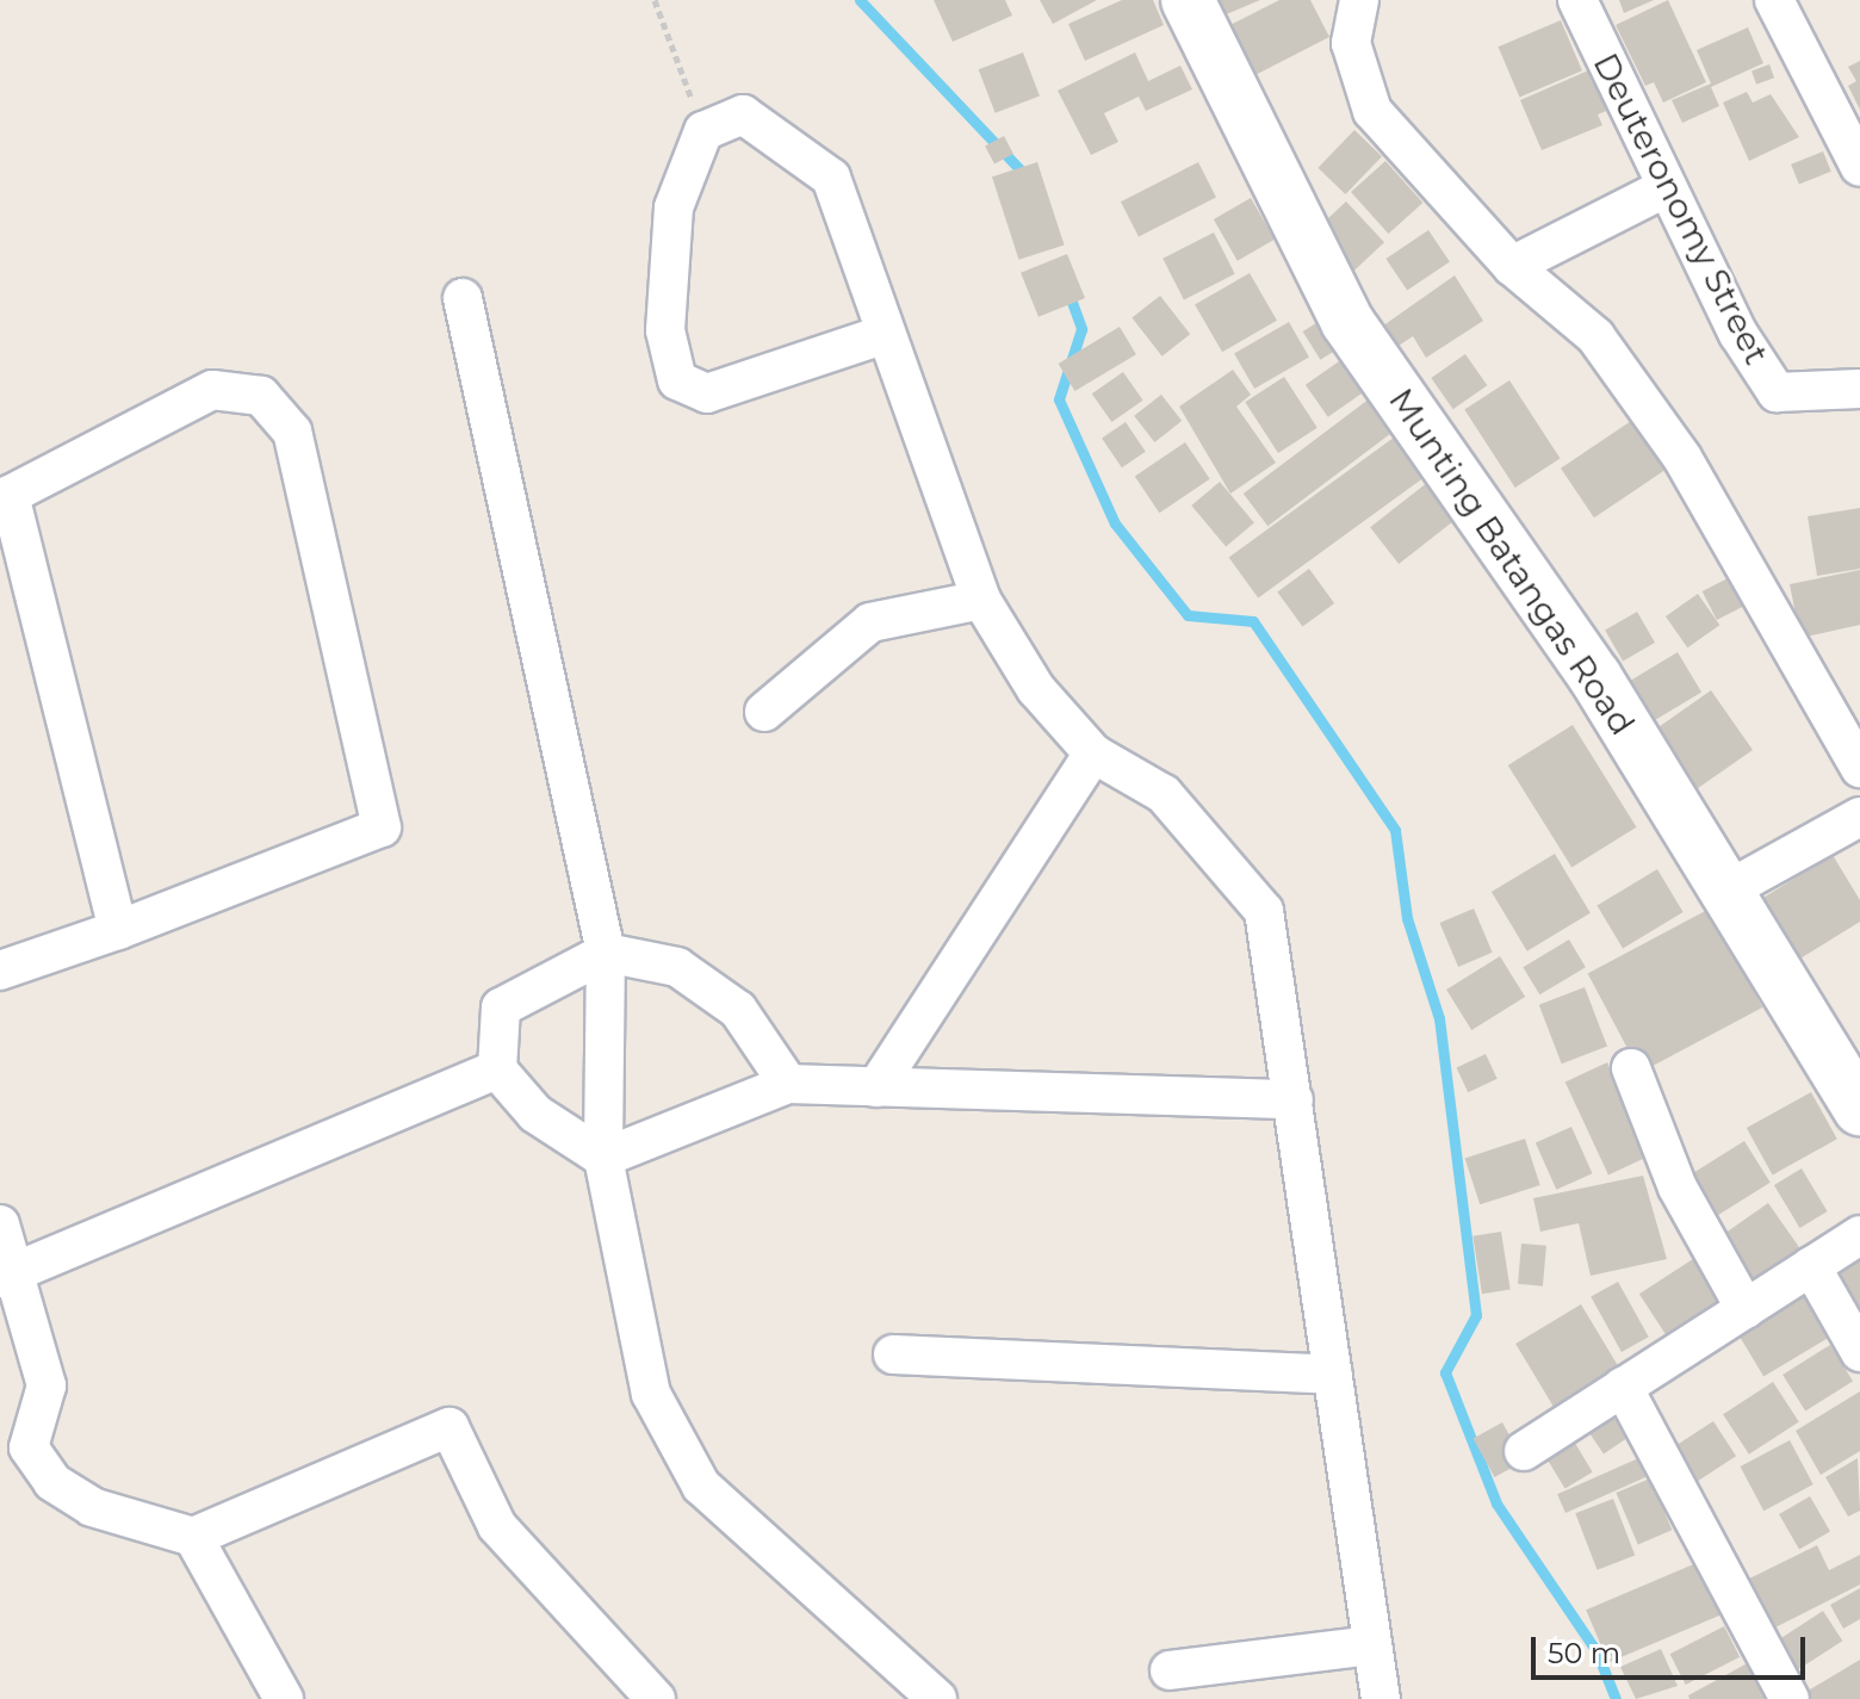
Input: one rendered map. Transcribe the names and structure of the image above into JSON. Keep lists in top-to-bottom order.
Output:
{
  "streets": {
    "street": ["Deuteronomy Street", "Munting Batangas Road"]
  },
  "scale_bar": "50 m"
}
